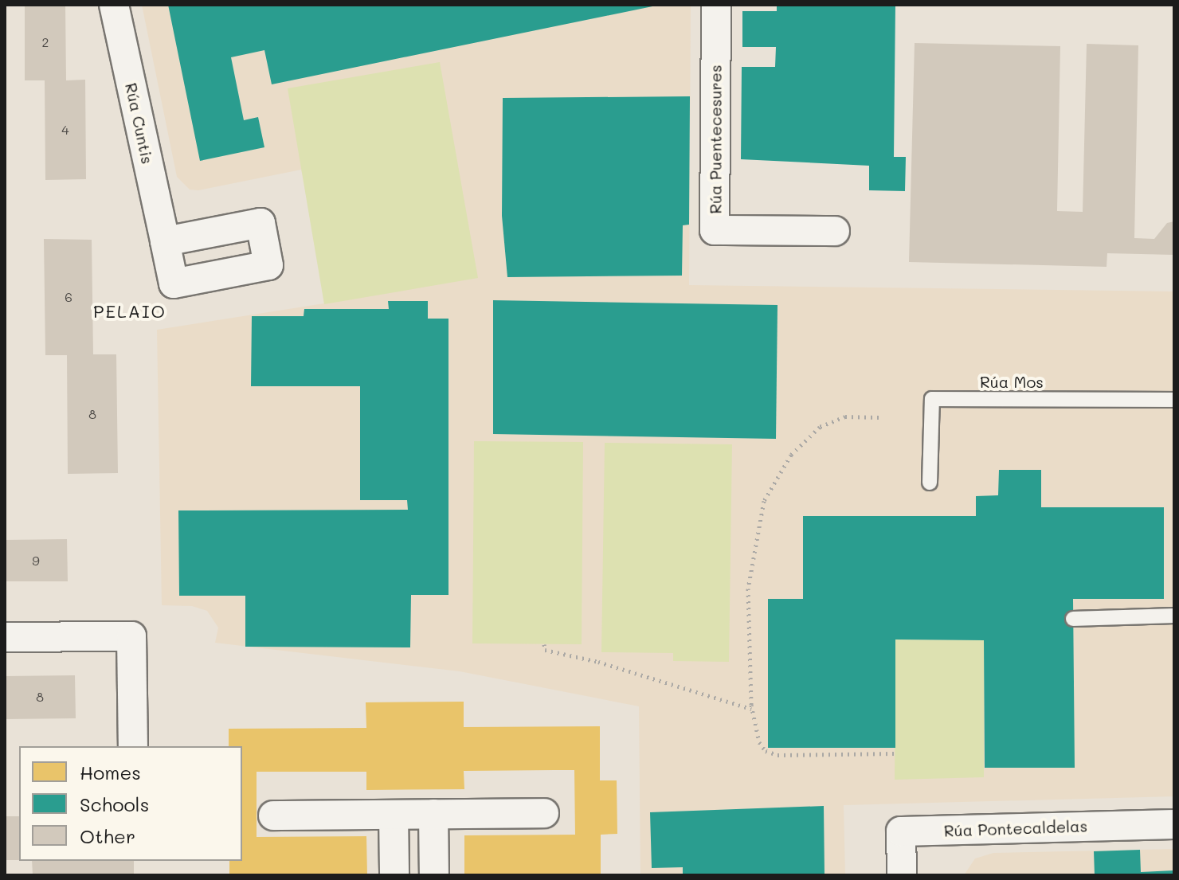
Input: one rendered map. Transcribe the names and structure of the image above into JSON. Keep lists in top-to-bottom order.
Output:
{
  "streets": {
    "street": ["Rúa Cuntis", "Rúa Puentecesures", "Rúa Pontecaldelas"],
    "lane": ["Rúa Mos"]
  },
  "districts": ["PELAIO"],
  "house_numbers": [
    "2",
    "4",
    "6",
    "8",
    "9",
    "8"
  ],
  "legend": ["Homes", "Schools", "Other"]
}
